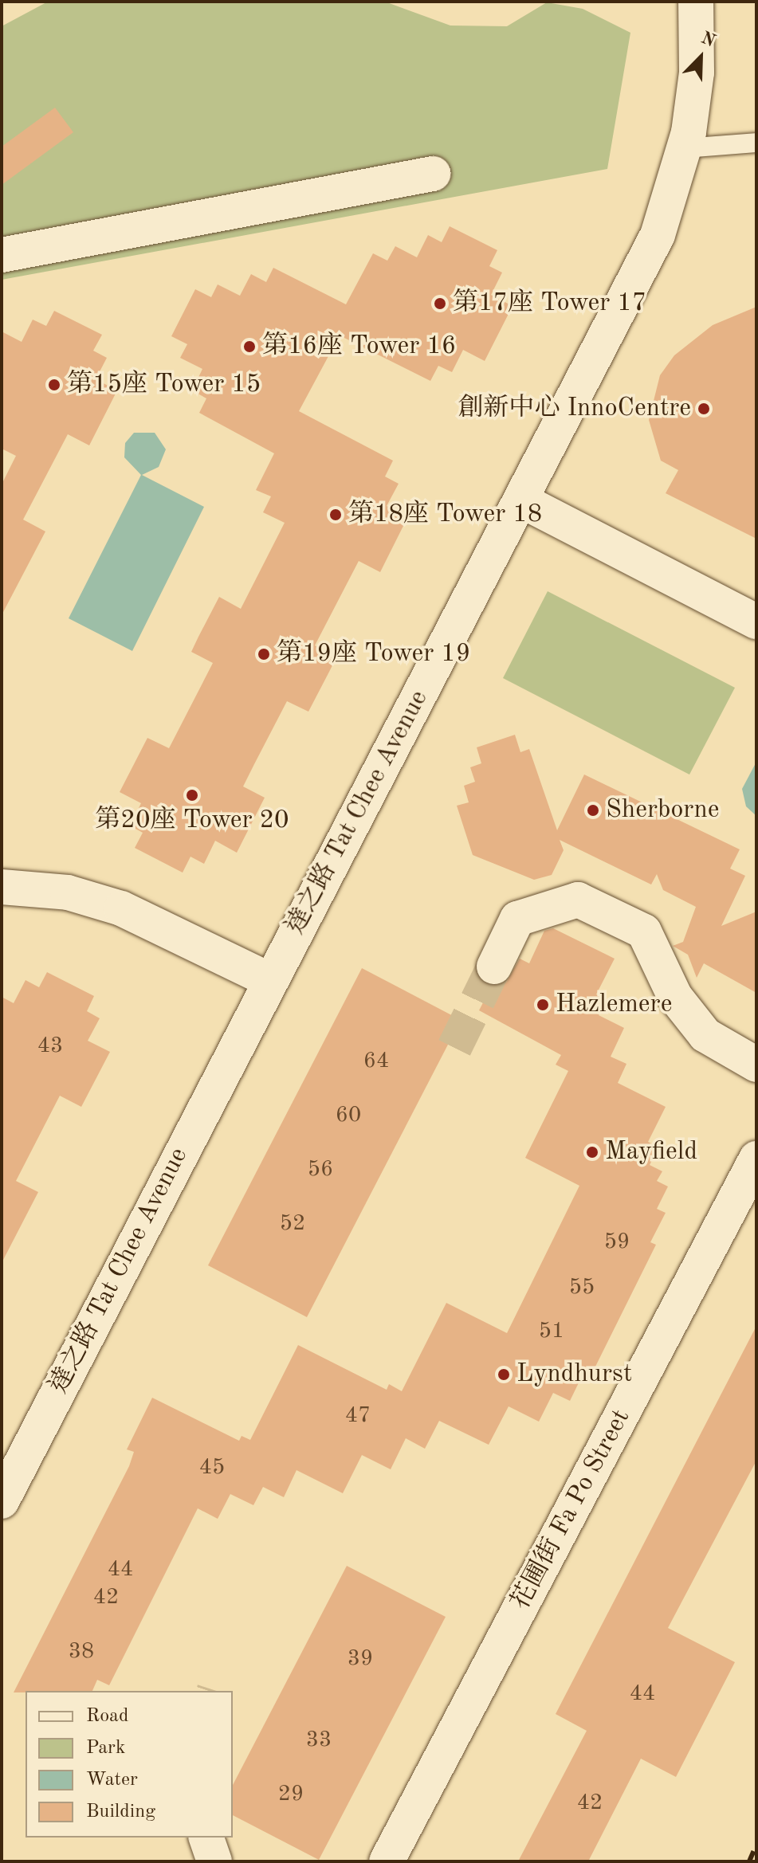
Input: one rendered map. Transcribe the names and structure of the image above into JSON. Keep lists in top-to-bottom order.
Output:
{
  "streets": {
    "street": ["達之路 Tat Chee Avenue", "花圃街 Fa Po Street"]
  },
  "places": [
    "第17座 Tower 17",
    "第16座 Tower 16",
    "第15座 Tower 15",
    "創新中心 InnoCentre",
    "第18座 Tower 18",
    "第19座 Tower 19",
    "第20座 Tower 20",
    "Sherborne",
    "Hazlemere",
    "Mayfield",
    "Lyndhurst"
  ],
  "house_numbers": [
    "43",
    "64",
    "60",
    "56",
    "52",
    "59",
    "55",
    "51",
    "47",
    "45",
    "44",
    "42",
    "38",
    "39",
    "44",
    "33",
    "29",
    "42"
  ],
  "legend": [
    "Road",
    "Park",
    "Water",
    "Building"
  ],
  "north": "top right"
}
